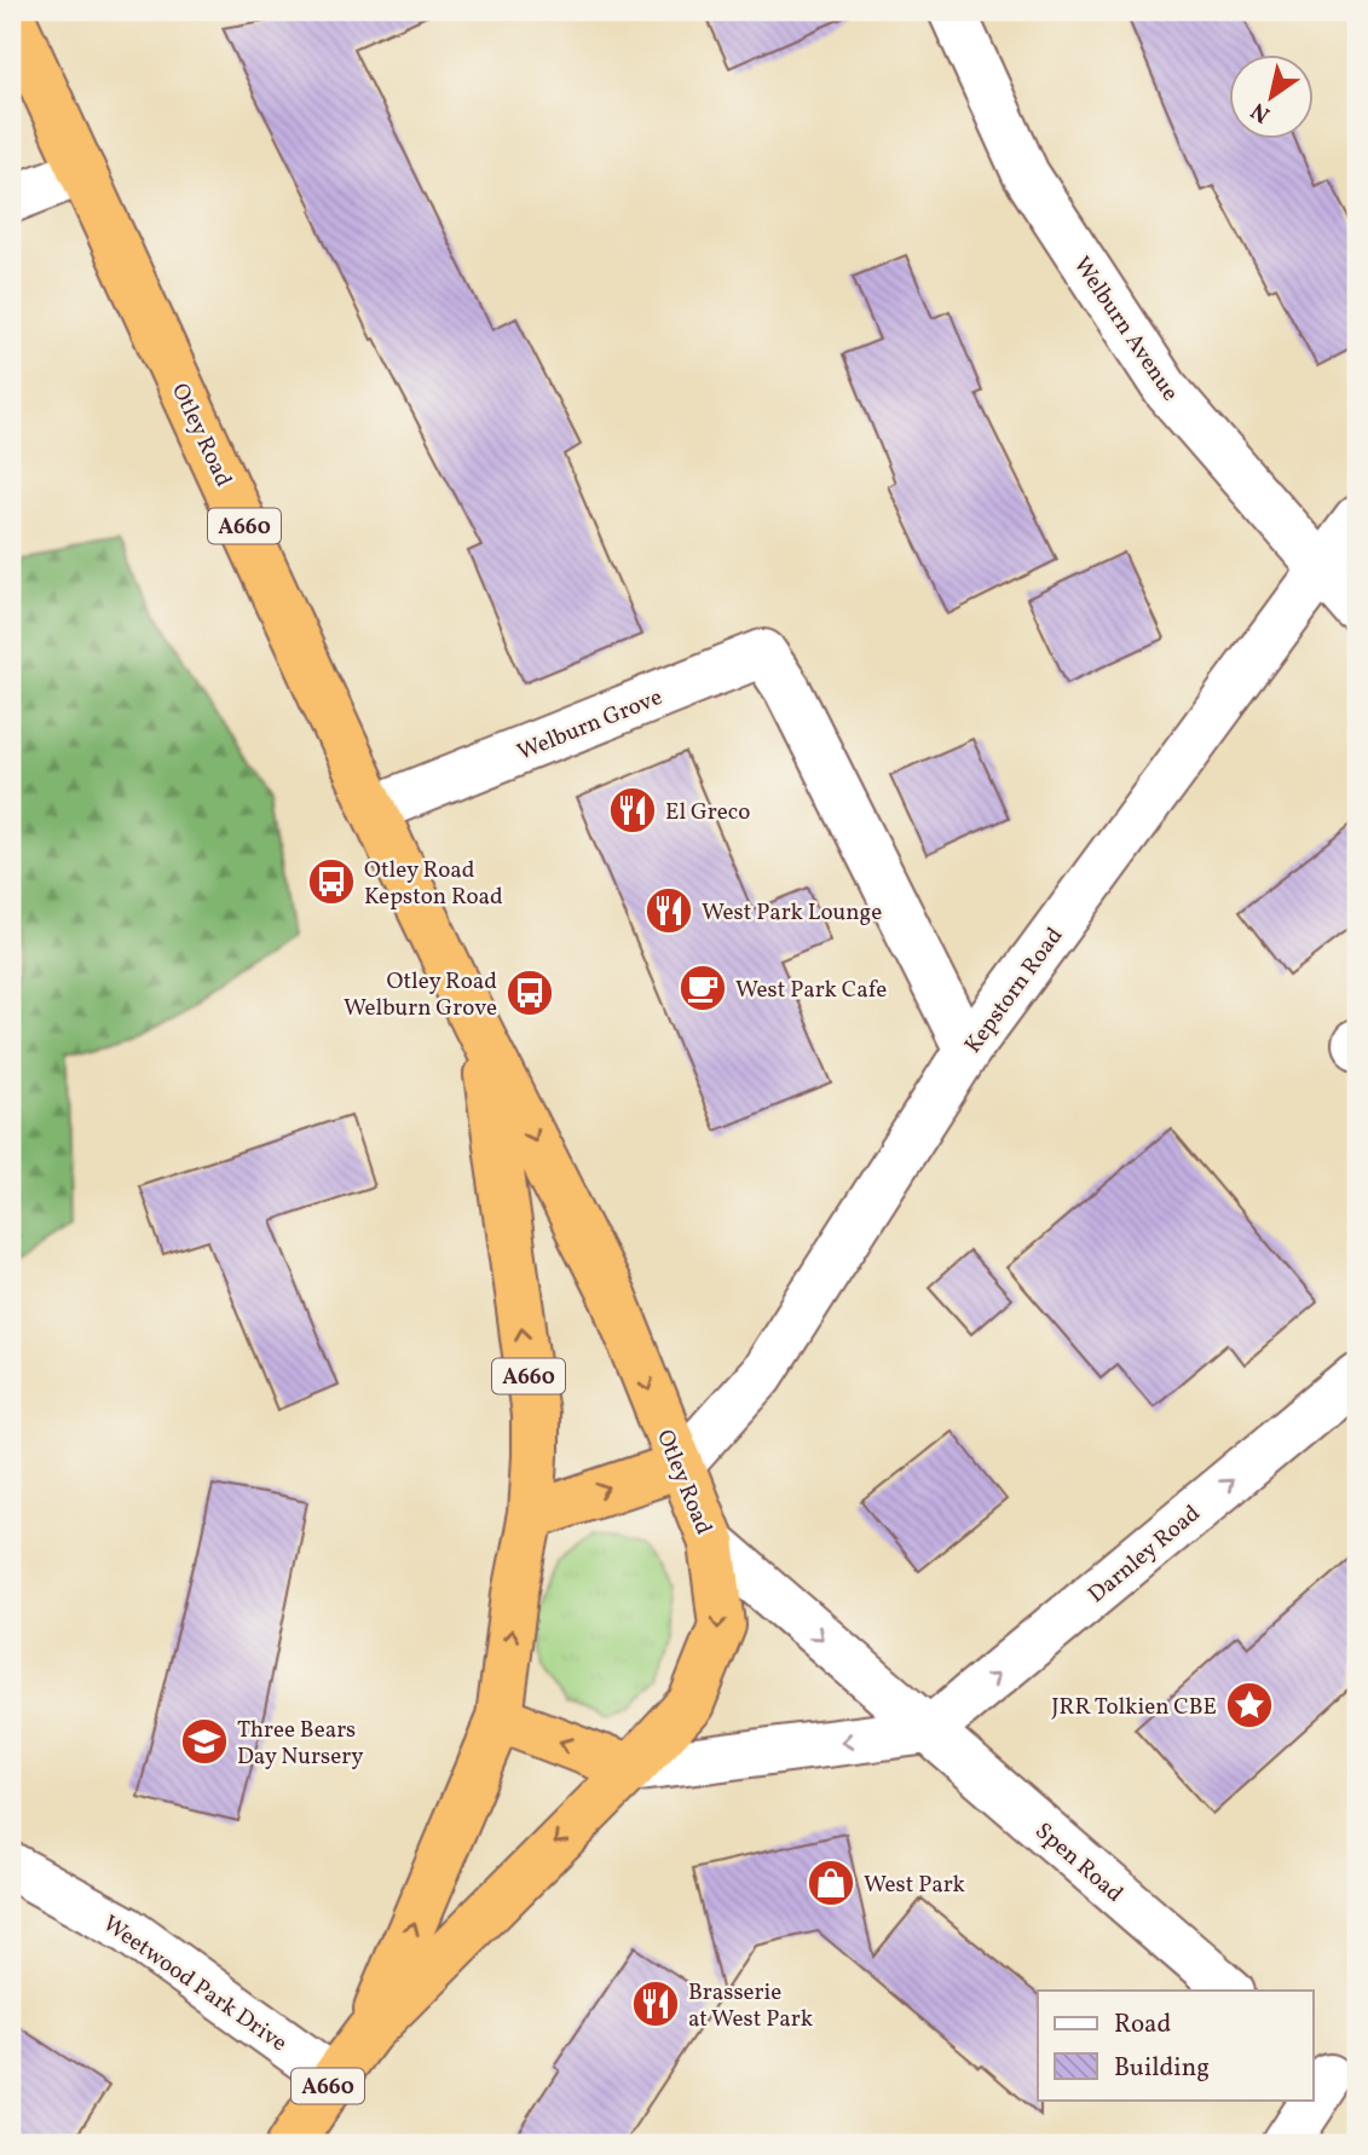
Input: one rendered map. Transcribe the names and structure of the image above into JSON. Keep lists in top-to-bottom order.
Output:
{
  "streets": {
    "highway": ["Otley Road", "A660"],
    "street": [
      "Welburn Avenue",
      "Welburn Grove",
      "Kepstorn Road",
      "Darnley Road",
      "Spen Road",
      "Weetwood Park Drive"
    ]
  },
  "crossings": [
    ["Welburn Avenue", "Kepstorn Road"],
    ["Otley Road", "Welburn Grove"],
    ["Otley Road", "Kepstorn Road"],
    ["Otley Road", "Spen Road"],
    ["Otley Road", "Weetwood Park Drive"],
    ["Welburn Grove", "Kepstorn Road"],
    ["Darnley Road", "Spen Road"]
  ],
  "one_way": ["Darnley Road", "Spen Road"],
  "places": {
    "restaurant": ["El Greco", "West Park Lounge", "Brasserie at West Park"],
    "bus stop": ["Otley Road Kepston Road", "Otley Road Welburn Grove"],
    "cafe": ["West Park Cafe"],
    "place": ["JRR Tolkien CBE"],
    "school or university": ["Three Bears Day Nursery"],
    "shop": ["West Park"]
  },
  "legend": ["Road", "Building"],
  "north": "bottom left"
}
